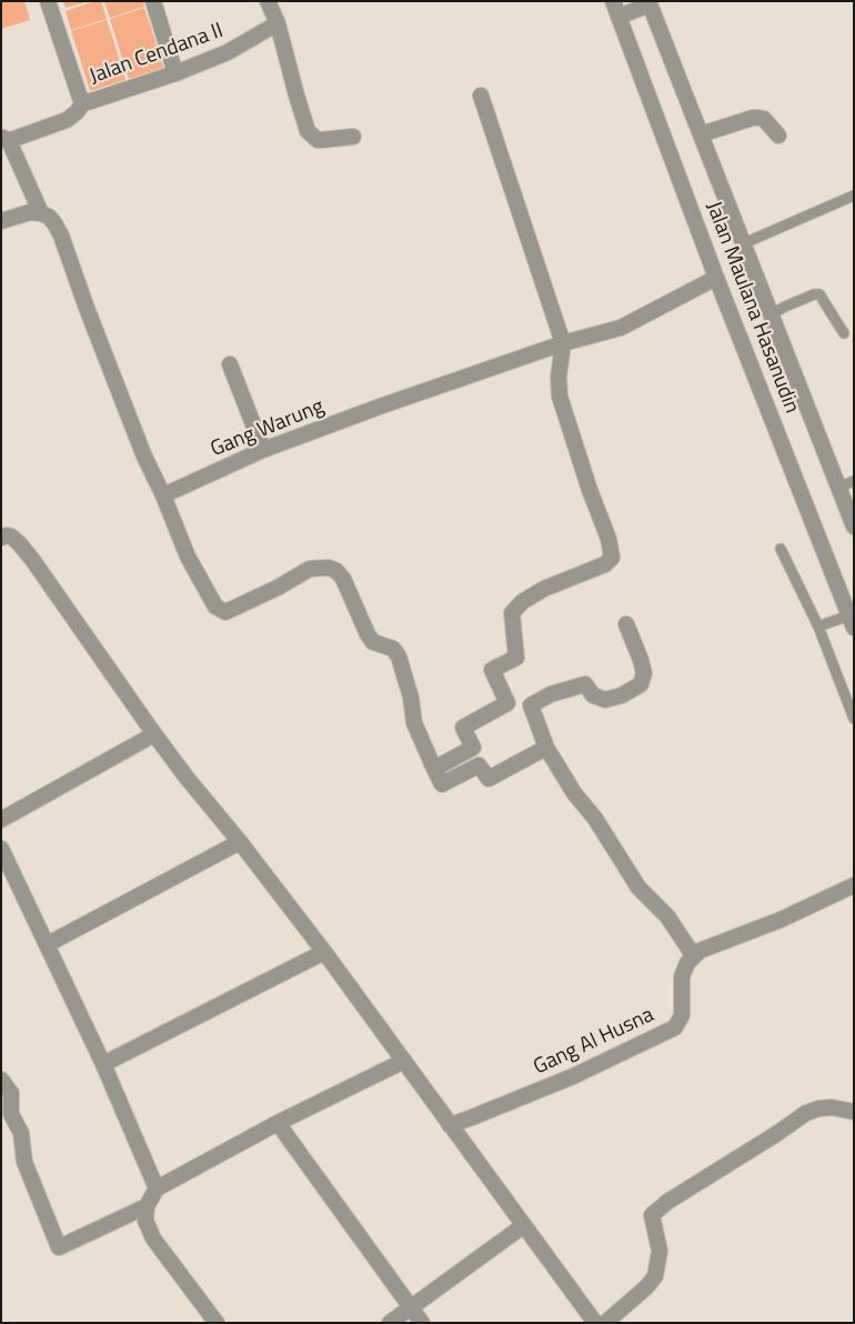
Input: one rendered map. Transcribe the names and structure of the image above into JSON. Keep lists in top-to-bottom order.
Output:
{
  "streets": {
    "street": [
      "Jalan Cendana II",
      "Jalan Maulana Hasanudin",
      "Gang Warung",
      "Gang Al Husna"
    ]
  },
  "crossings": [
    ["Jalan Maulana Hasanudin", "Gang Warung"]
  ]
}
